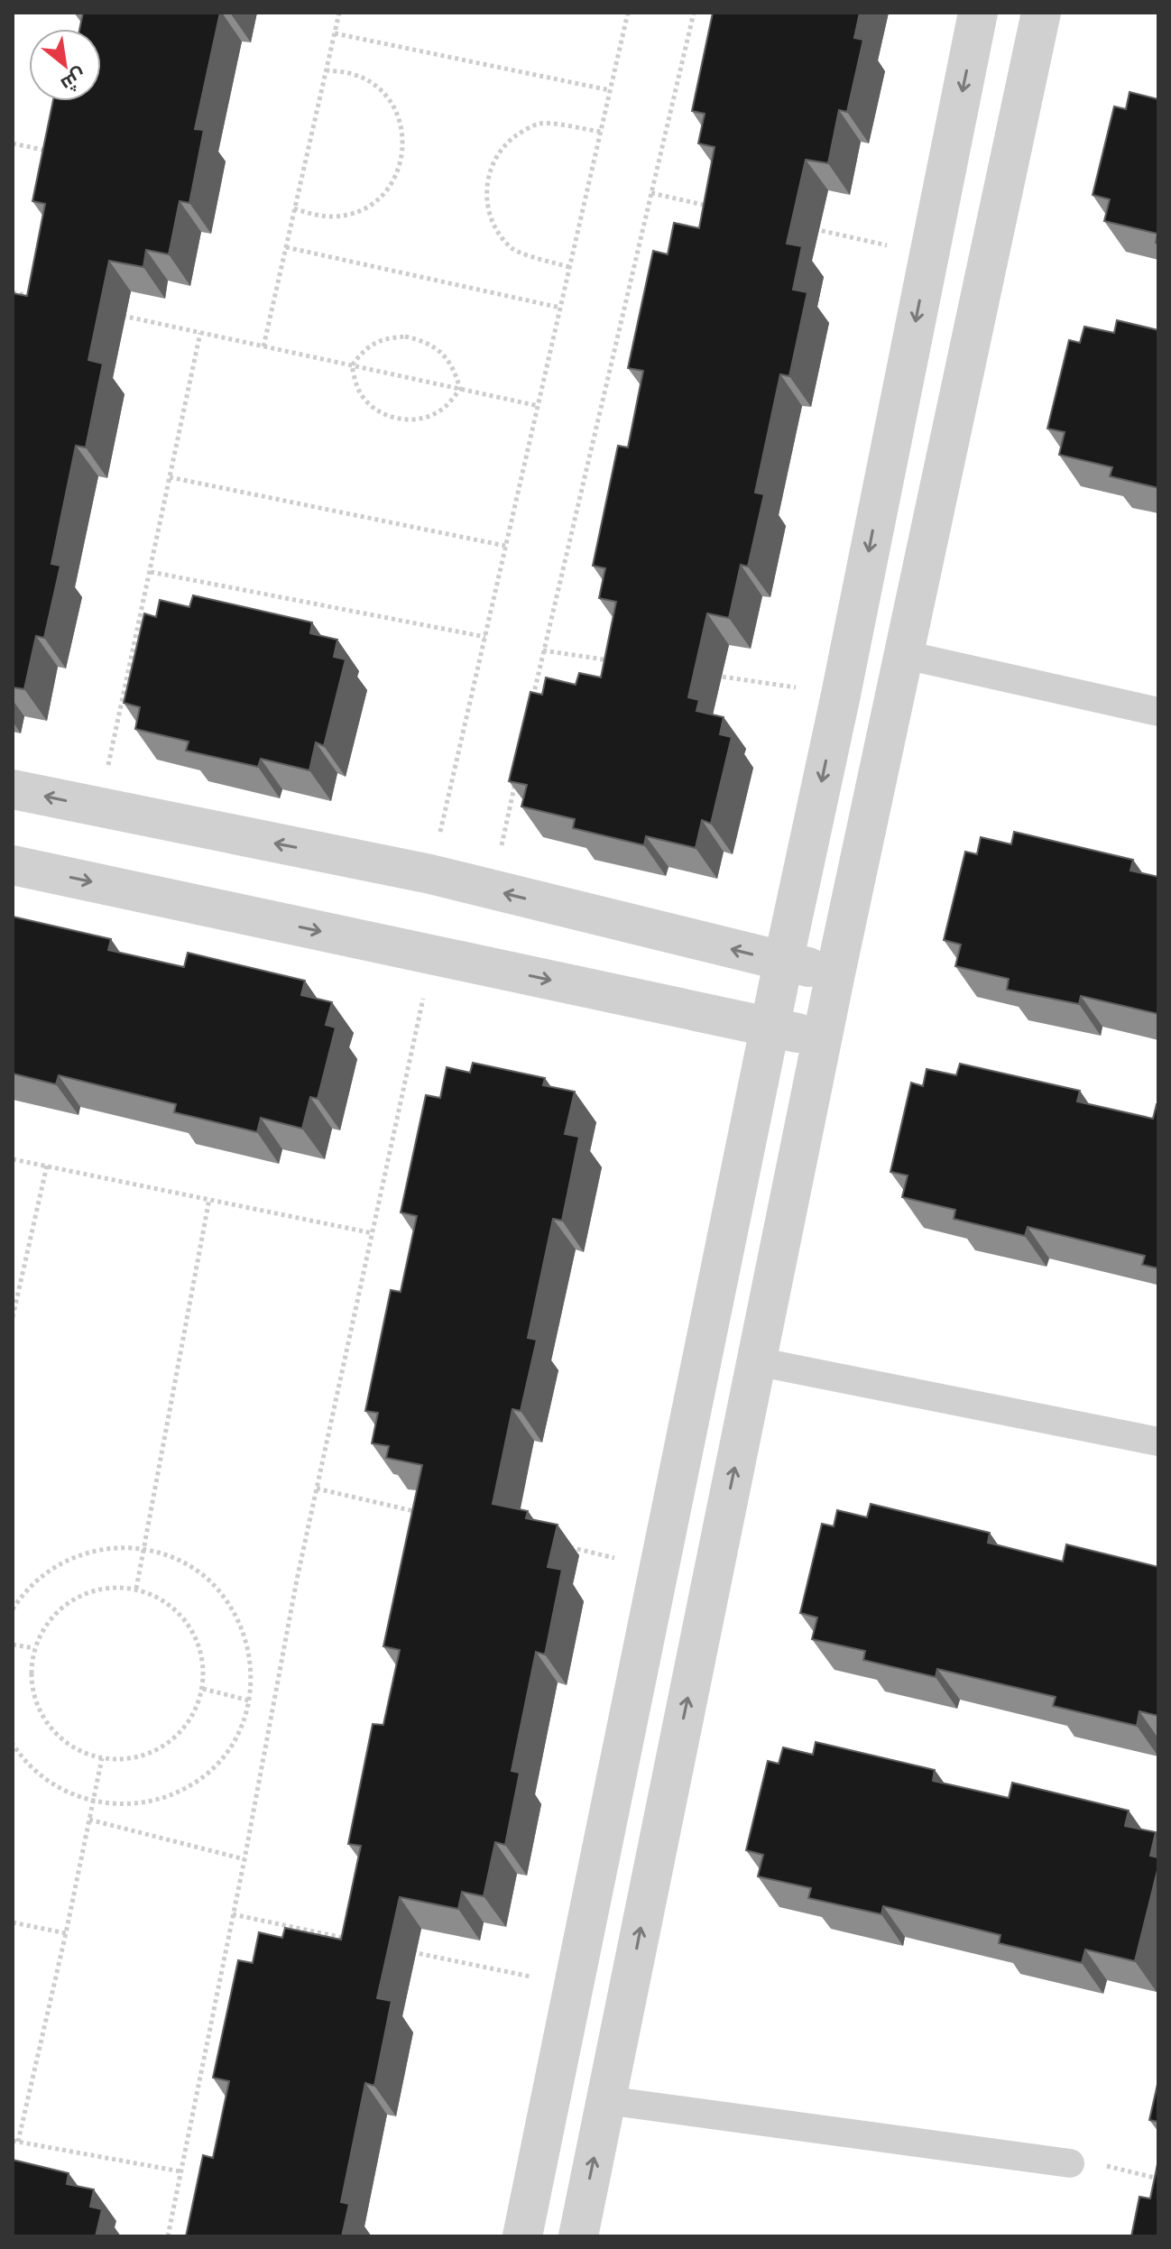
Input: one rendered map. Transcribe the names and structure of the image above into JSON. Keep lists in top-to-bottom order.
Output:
{
  "north": "bottom right"
}
